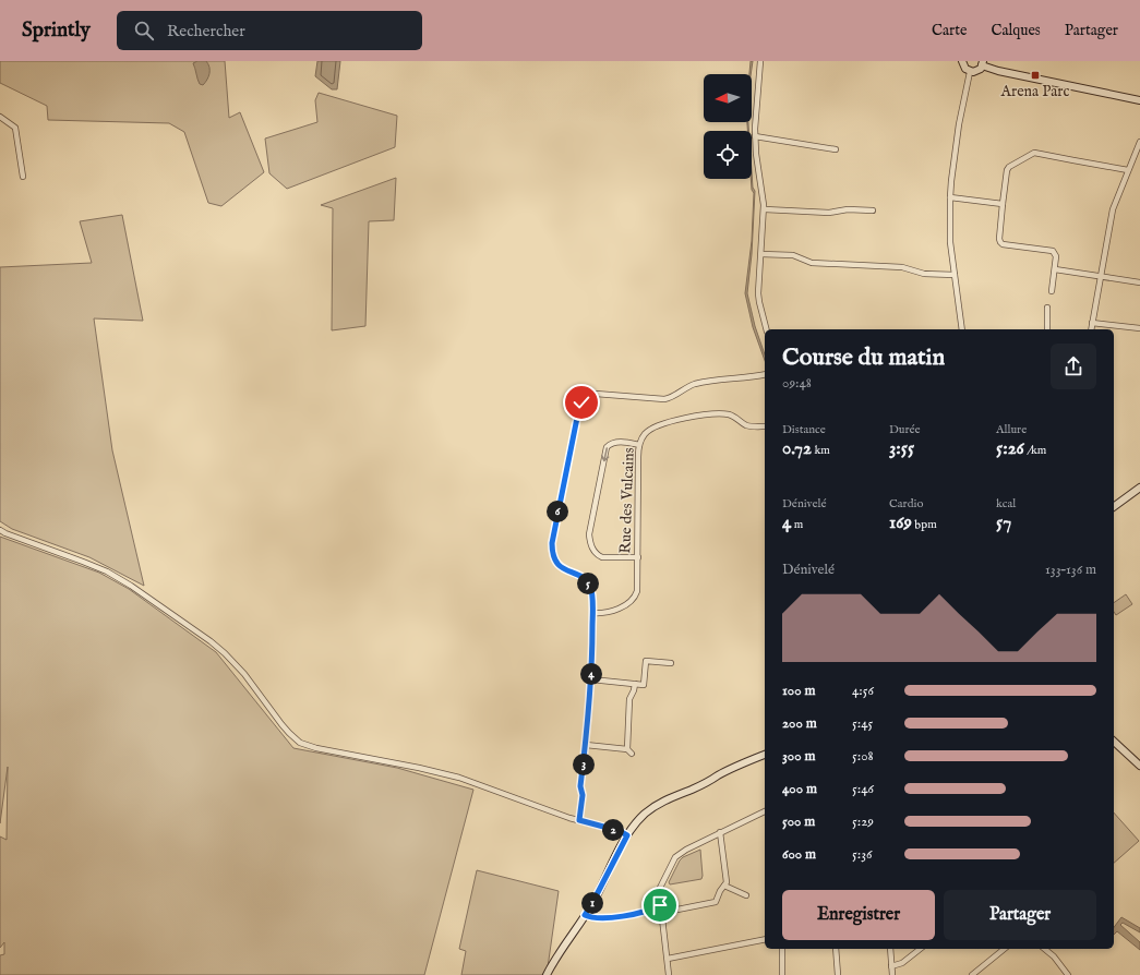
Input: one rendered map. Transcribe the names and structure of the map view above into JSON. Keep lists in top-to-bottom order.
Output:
{
  "streets": {
    "street": ["Rue des Vulcains"]
  },
  "places": {
    "transit": ["Arena Parc"]
  },
  "north": "left",
  "page": {
    "header": "Sprintly",
    "search": "Rechercher",
    "nav": ["Carte", "Calques", "Partager"],
    "heading": ["Course du matin", "09:48"],
    "stats": [
      ["Distance", "0.72 km"],
      ["Durée", "3:55"],
      ["Allure", "5:26 /km"],
      ["Dénivelé", "4 m"],
      ["Cardio", "169 bpm"],
      ["kcal", "57"]
    ],
    "pins": [
      "6",
      "5",
      "4",
      "3",
      "2",
      "1"
    ],
    "chart": ["Dénivelé", "133–136 m"],
    "list": [
      {
        "name": "100 m",
        "note": "4:56"
      },
      {
        "name": "200 m",
        "note": "5:45"
      },
      {
        "name": "300 m",
        "note": "5:08"
      },
      {
        "name": "400 m",
        "note": "5:46"
      },
      {
        "name": "500 m",
        "note": "5:29"
      },
      {
        "name": "600 m",
        "note": "5:36"
      }
    ],
    "buttons": ["Enregistrer", "Partager"]
  }
}
